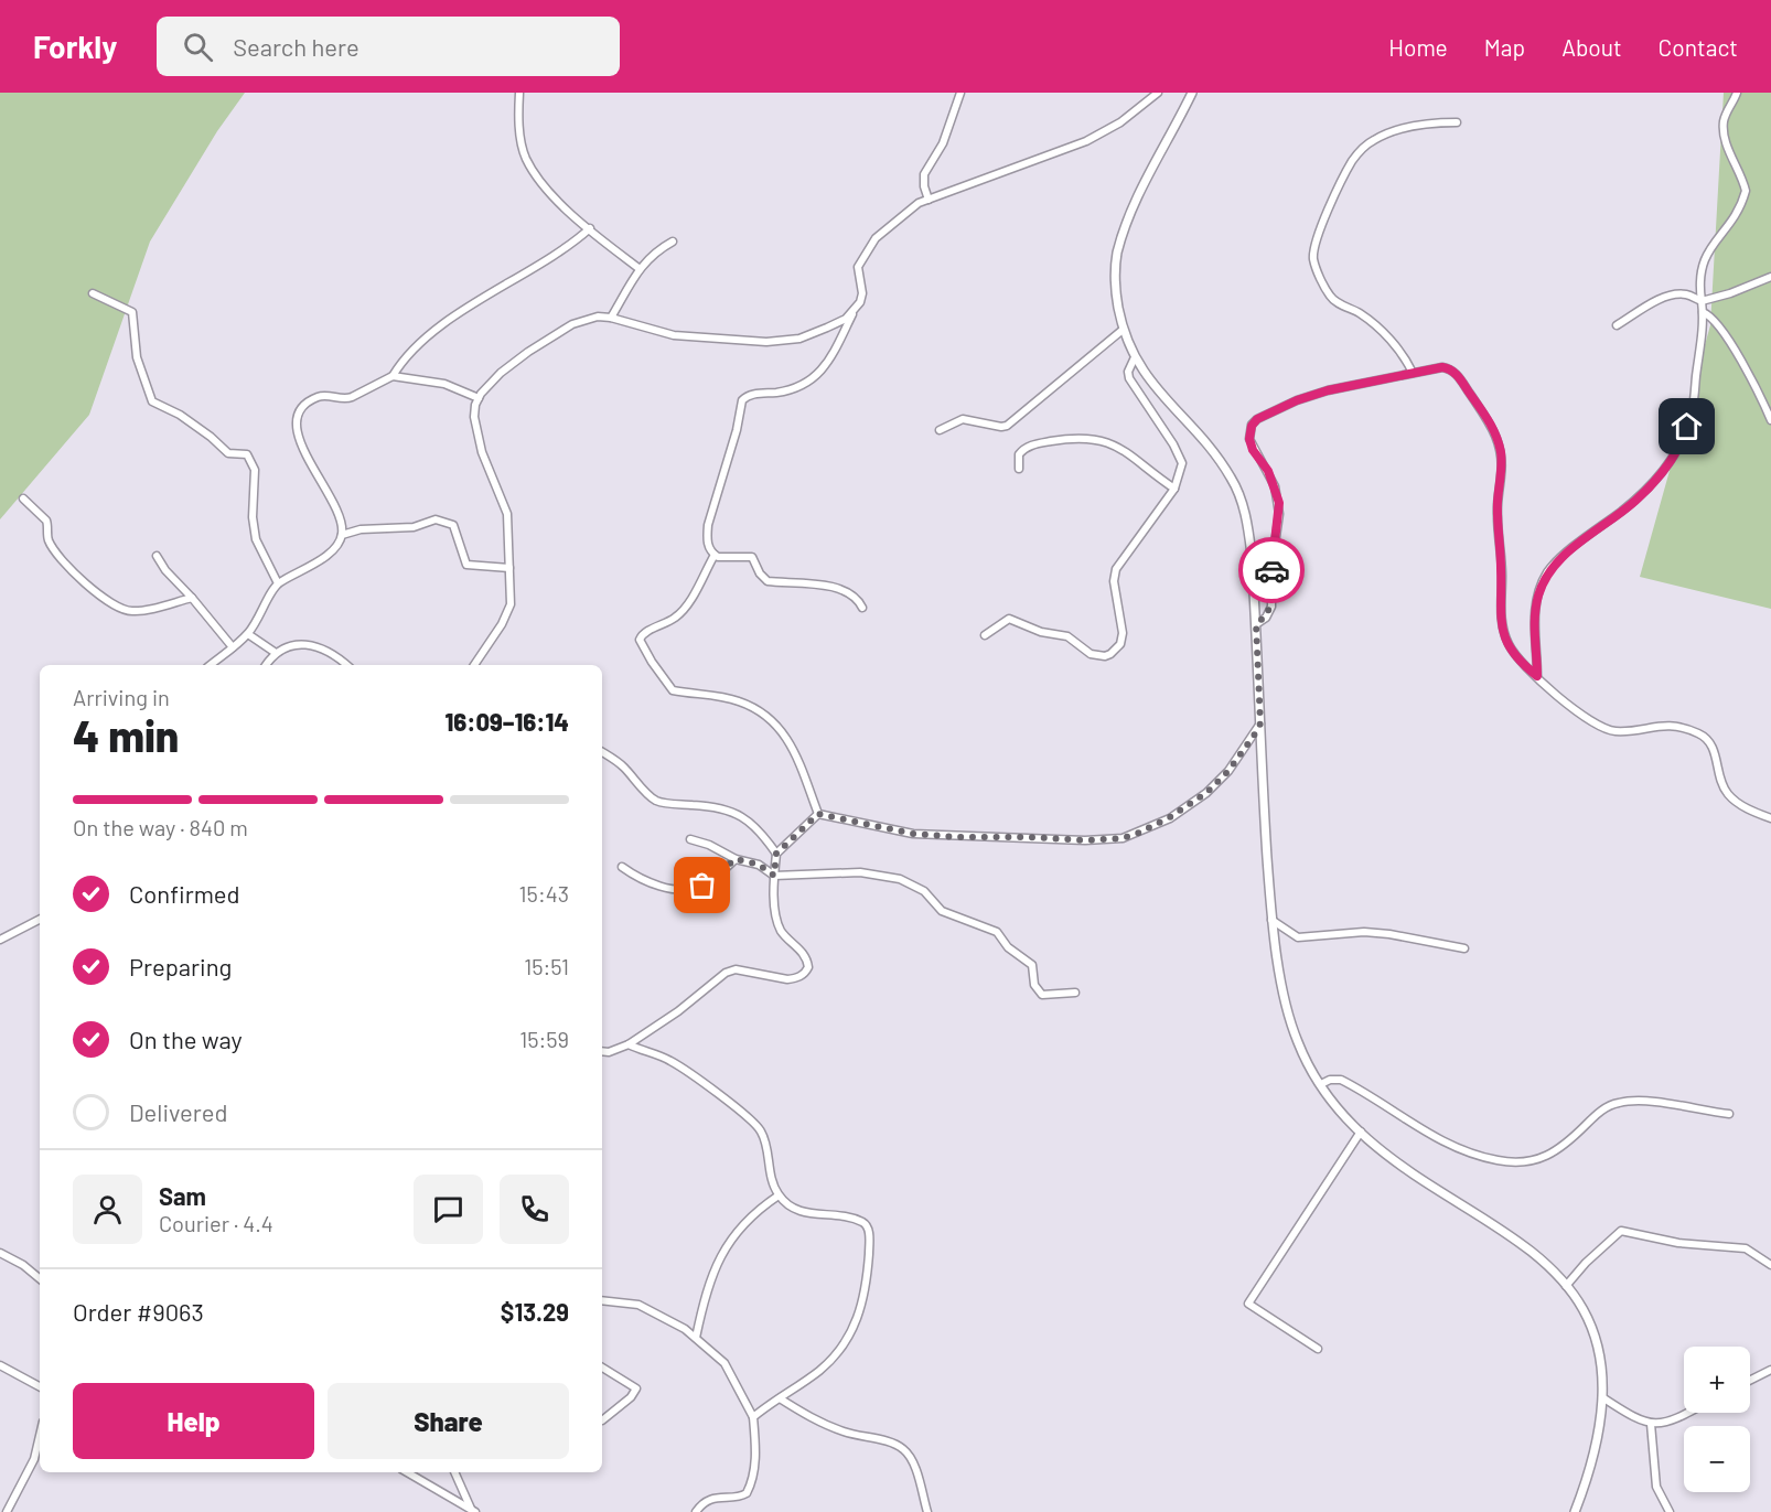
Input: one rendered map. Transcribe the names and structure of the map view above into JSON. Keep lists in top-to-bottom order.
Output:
{
  "page": {
    "header": "Forkly",
    "search": "Search here",
    "nav": [
      "Home",
      "Map",
      "About",
      "Contact"
    ],
    "heading": ["4 min", "Arriving in", "16:09–16:14"],
    "panel": [
      "Sam",
      "Courier · 4.4",
      "Order #9063",
      "$13.29"
    ],
    "bar": "On the way · 840 m",
    "list": [
      ["Confirmed", "15:43"],
      ["Preparing", "15:51"],
      ["On the way", "15:59"],
      "Delivered"
    ],
    "map_buttons": ["+", "−"],
    "buttons": ["Help", "Share"]
  }
}
